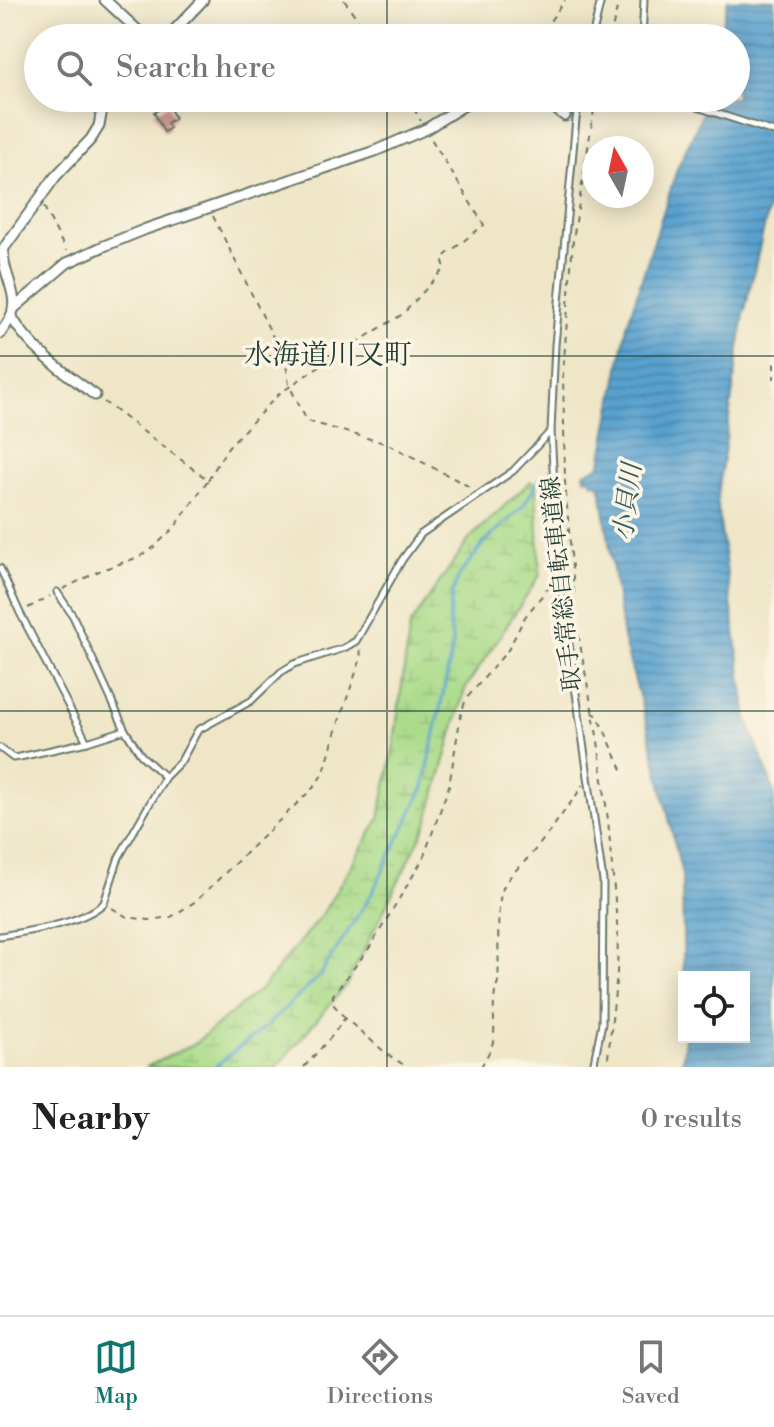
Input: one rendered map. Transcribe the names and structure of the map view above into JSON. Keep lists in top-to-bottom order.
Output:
{
  "streets": {
    "path": ["取手常総自転車道線"]
  },
  "districts": ["水海道川又町"],
  "water": ["小貝川"],
  "north": "top",
  "page": {
    "search": "Search here",
    "heading": ["Nearby", "0 results"],
    "nav": ["Map", "Directions", "Saved"]
  }
}
